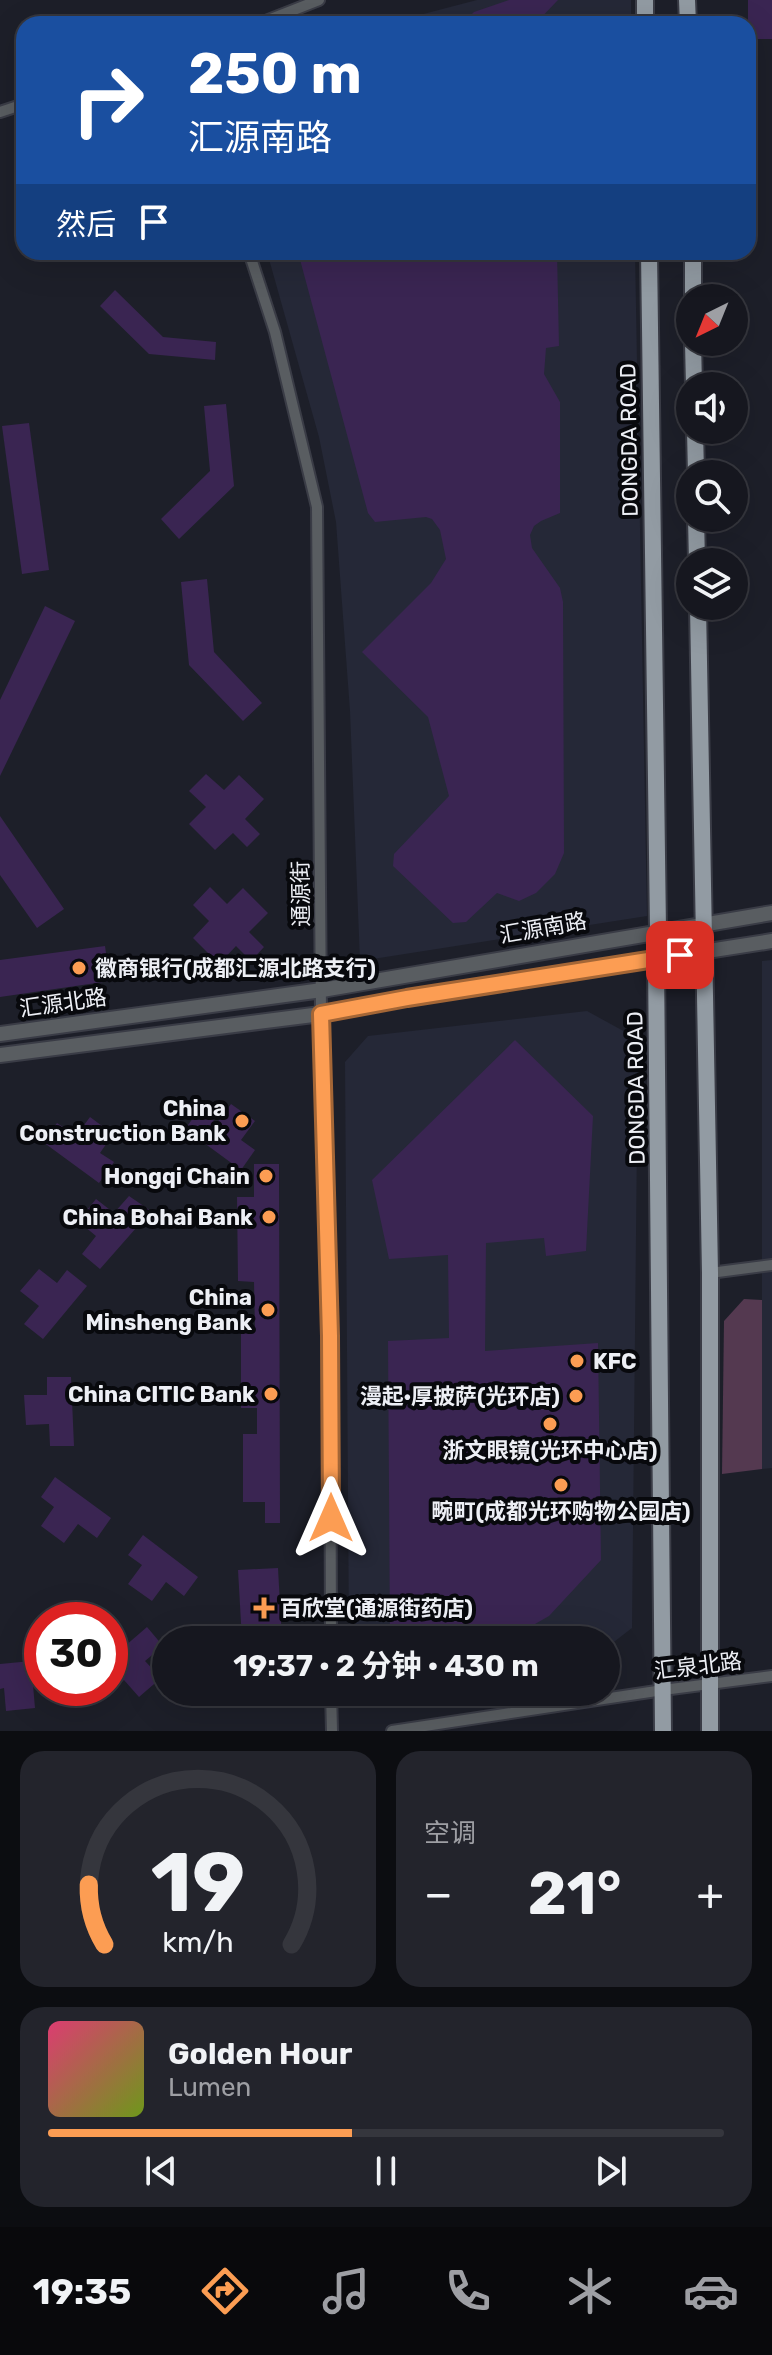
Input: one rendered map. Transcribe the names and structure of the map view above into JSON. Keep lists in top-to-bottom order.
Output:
{
  "streets": {
    "main road": ["DONGDA ROAD"],
    "street": [
      "通源街",
      "汇源南路",
      "汇源北路",
      "汇泉北路"
    ]
  },
  "crossings": [
    ["DONGDA ROAD", "汇源南路"],
    ["DONGDA ROAD", "汇泉北路"],
    ["通源街", "汇源南路"],
    ["通源街", "汇源北路"],
    ["汇源南路", "汇源北路"]
  ],
  "places": {
    "other": [
      "徽商银行(成都汇源北路支行)",
      "China Construction Bank",
      "Hongqi Chain",
      "China Bohai Bank",
      "China Minsheng Bank",
      "KFC",
      "China CITIC Bank",
      "漫起·厚披萨(光环店)",
      "浙文眼镜(光环中心店)",
      "畹町(成都光环购物公园店)"
    ],
    "health": ["百欣堂(通源街药店)"]
  },
  "north": "bottom left",
  "page": {
    "turn": ["250 m", "汇源南路"],
    "then": "然后",
    "limit": "30",
    "trip": "19:37 · 2 分钟 · 430 m",
    "tile": "空调",
    "heat": ["−", "21°", "+"],
    "song": ["Golden Hour", "Lumen"],
    "tabs": "19:35",
    "gauge": ["19", "km/h"]
  }
}
